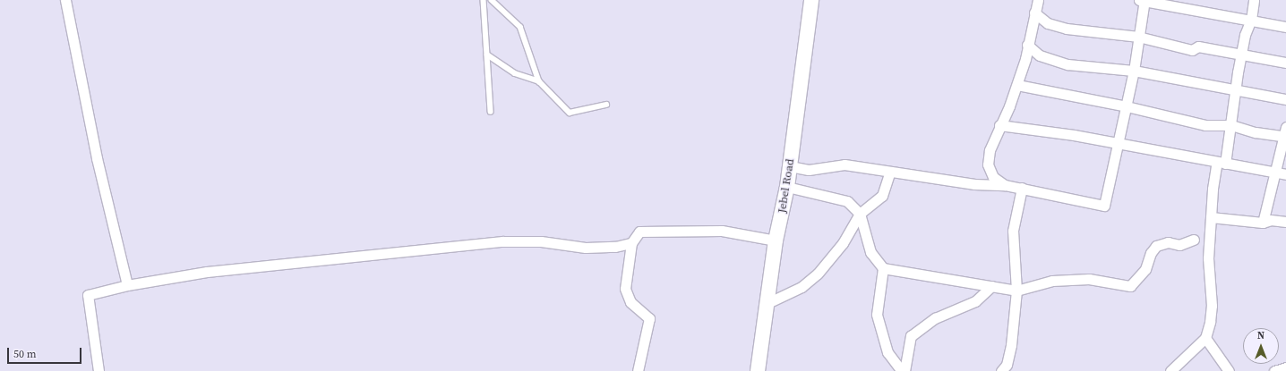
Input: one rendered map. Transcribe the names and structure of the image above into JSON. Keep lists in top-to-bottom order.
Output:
{
  "streets": {
    "main road": ["Jebel Road"]
  },
  "scale_bar": "50 m",
  "north": "top"
}
